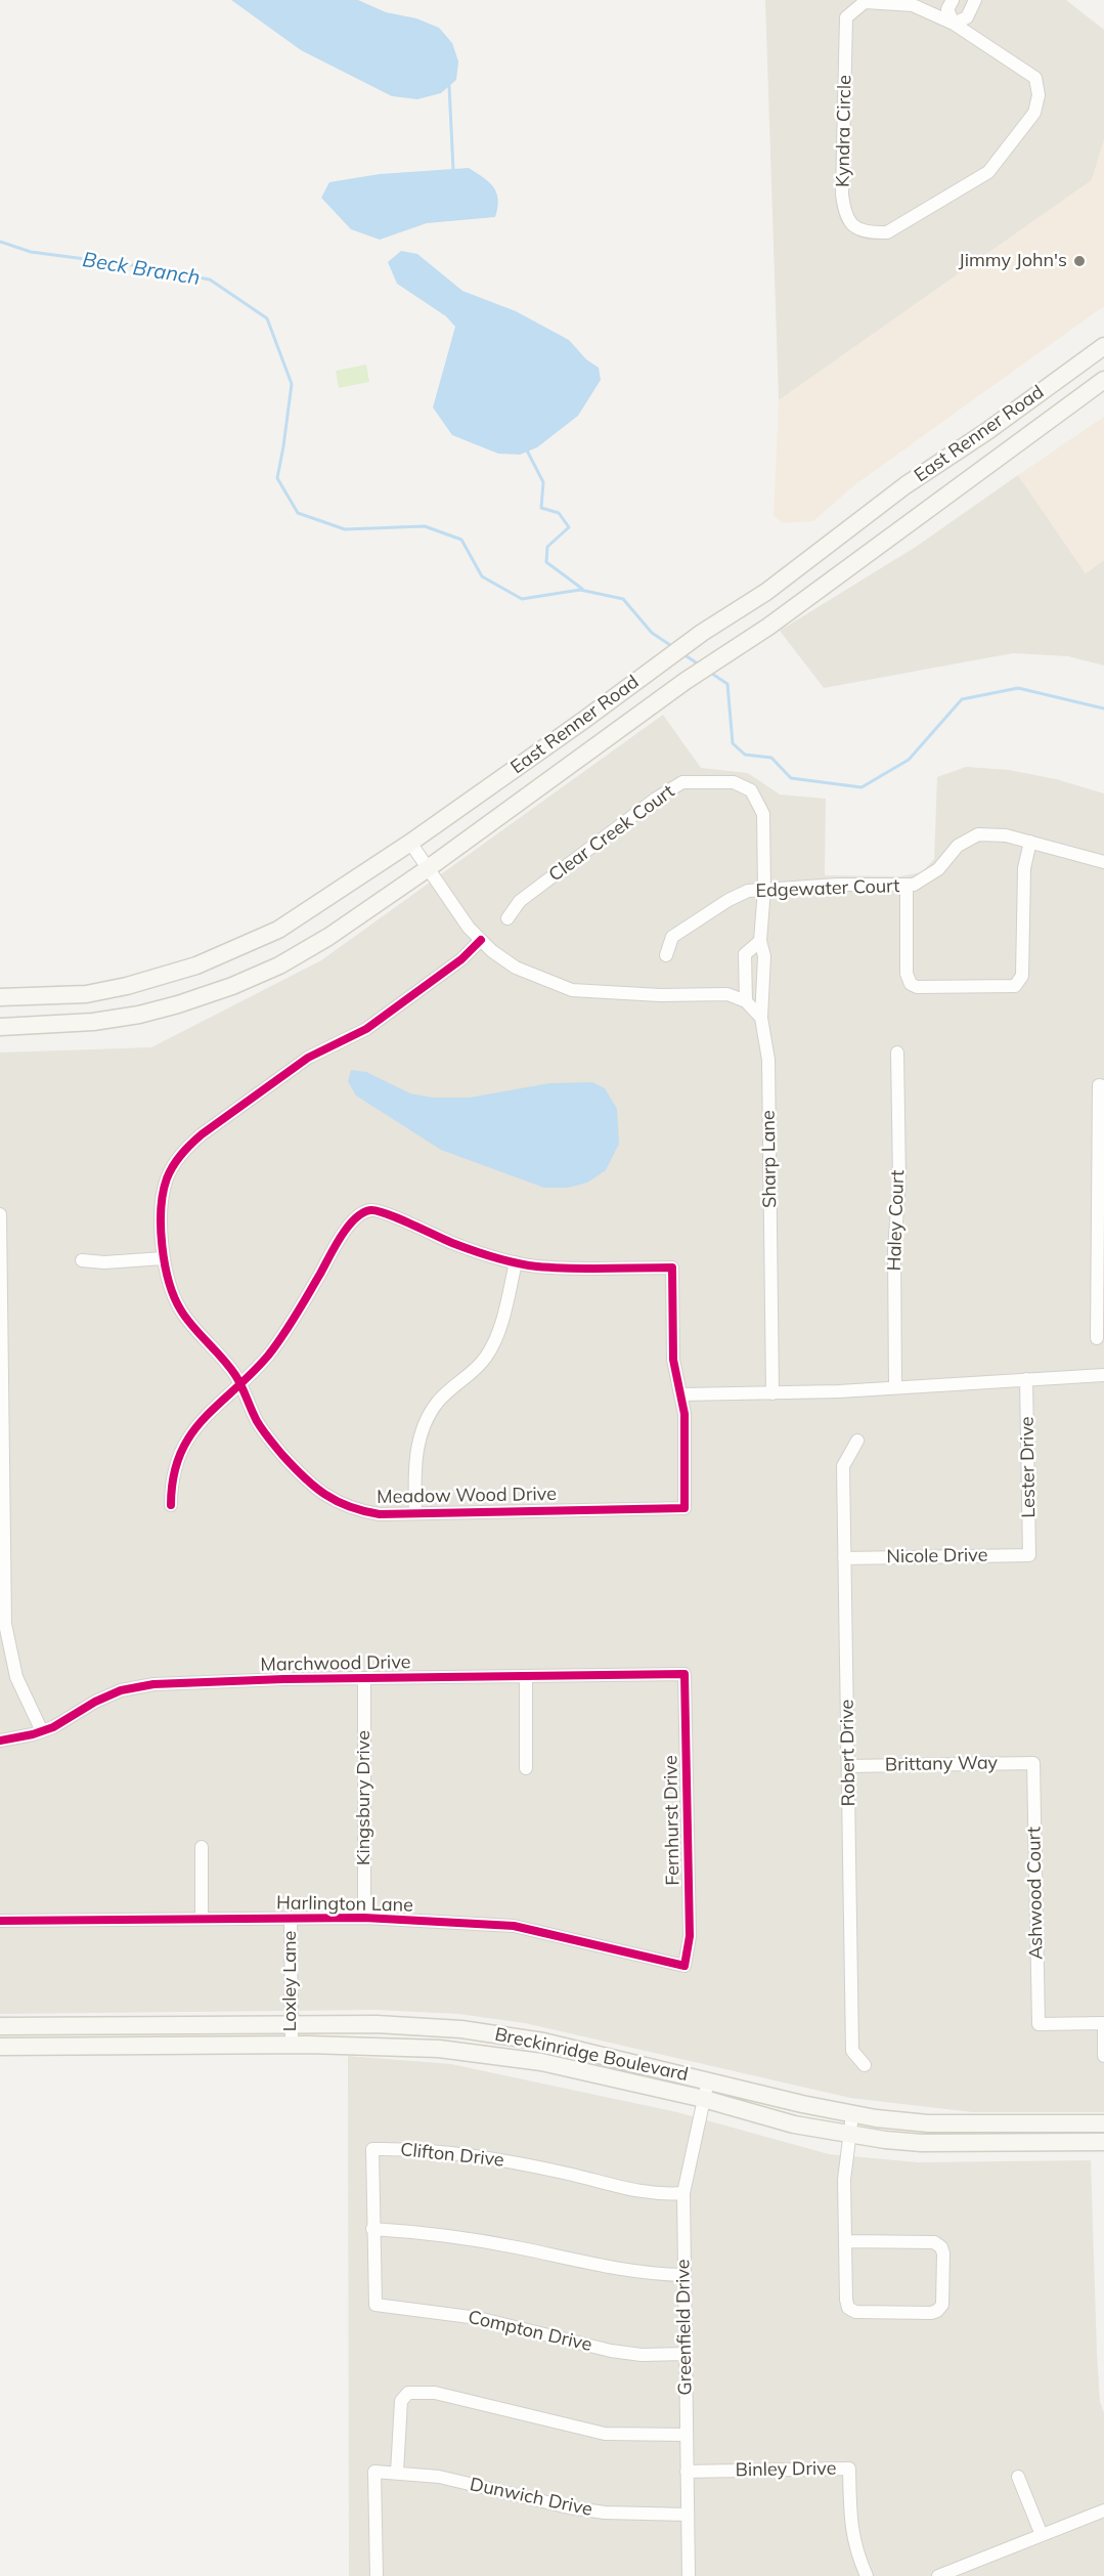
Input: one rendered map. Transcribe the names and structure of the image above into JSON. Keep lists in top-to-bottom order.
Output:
{
  "streets": {
    "main road": ["East Renner Road", "Breckinridge Boulevard"],
    "street": [
      "Kyndra Circle",
      "Clear Creek Court",
      "Edgewater Court",
      "Sharp Lane",
      "Haley Court",
      "Lester Drive",
      "Meadow Wood Drive",
      "Nicole Drive",
      "Marchwood Drive",
      "Robert Drive",
      "Brittany Way",
      "Kingsbury Drive",
      "Fernhurst Drive",
      "Ashwood Court",
      "Harlington Lane",
      "Loxley Lane",
      "Clifton Drive",
      "Greenfield Drive",
      "Compton Drive",
      "Binley Drive",
      "Dunwich Drive"
    ]
  },
  "crossings": [
    ["Clear Creek Court", "Sharp Lane"],
    ["Edgewater Court", "Sharp Lane"],
    ["Lester Drive", "Nicole Drive"],
    ["Nicole Drive", "Robert Drive"],
    ["Marchwood Drive", "Kingsbury Drive"],
    ["Marchwood Drive", "Fernhurst Drive"],
    ["Robert Drive", "Brittany Way"],
    ["Brittany Way", "Ashwood Court"],
    ["Kingsbury Drive", "Harlington Lane"],
    ["Fernhurst Drive", "Harlington Lane"],
    ["Harlington Lane", "Loxley Lane"],
    ["Loxley Lane", "Breckinridge Boulevard"],
    ["Breckinridge Boulevard", "Greenfield Drive"],
    ["Clifton Drive", "Greenfield Drive"],
    ["Clifton Drive", "Compton Drive"],
    ["Greenfield Drive", "Compton Drive"],
    ["Greenfield Drive", "Binley Drive"],
    ["Greenfield Drive", "Dunwich Drive"]
  ],
  "water": ["Beck Branch"],
  "places": ["Jimmy John's"]
}
